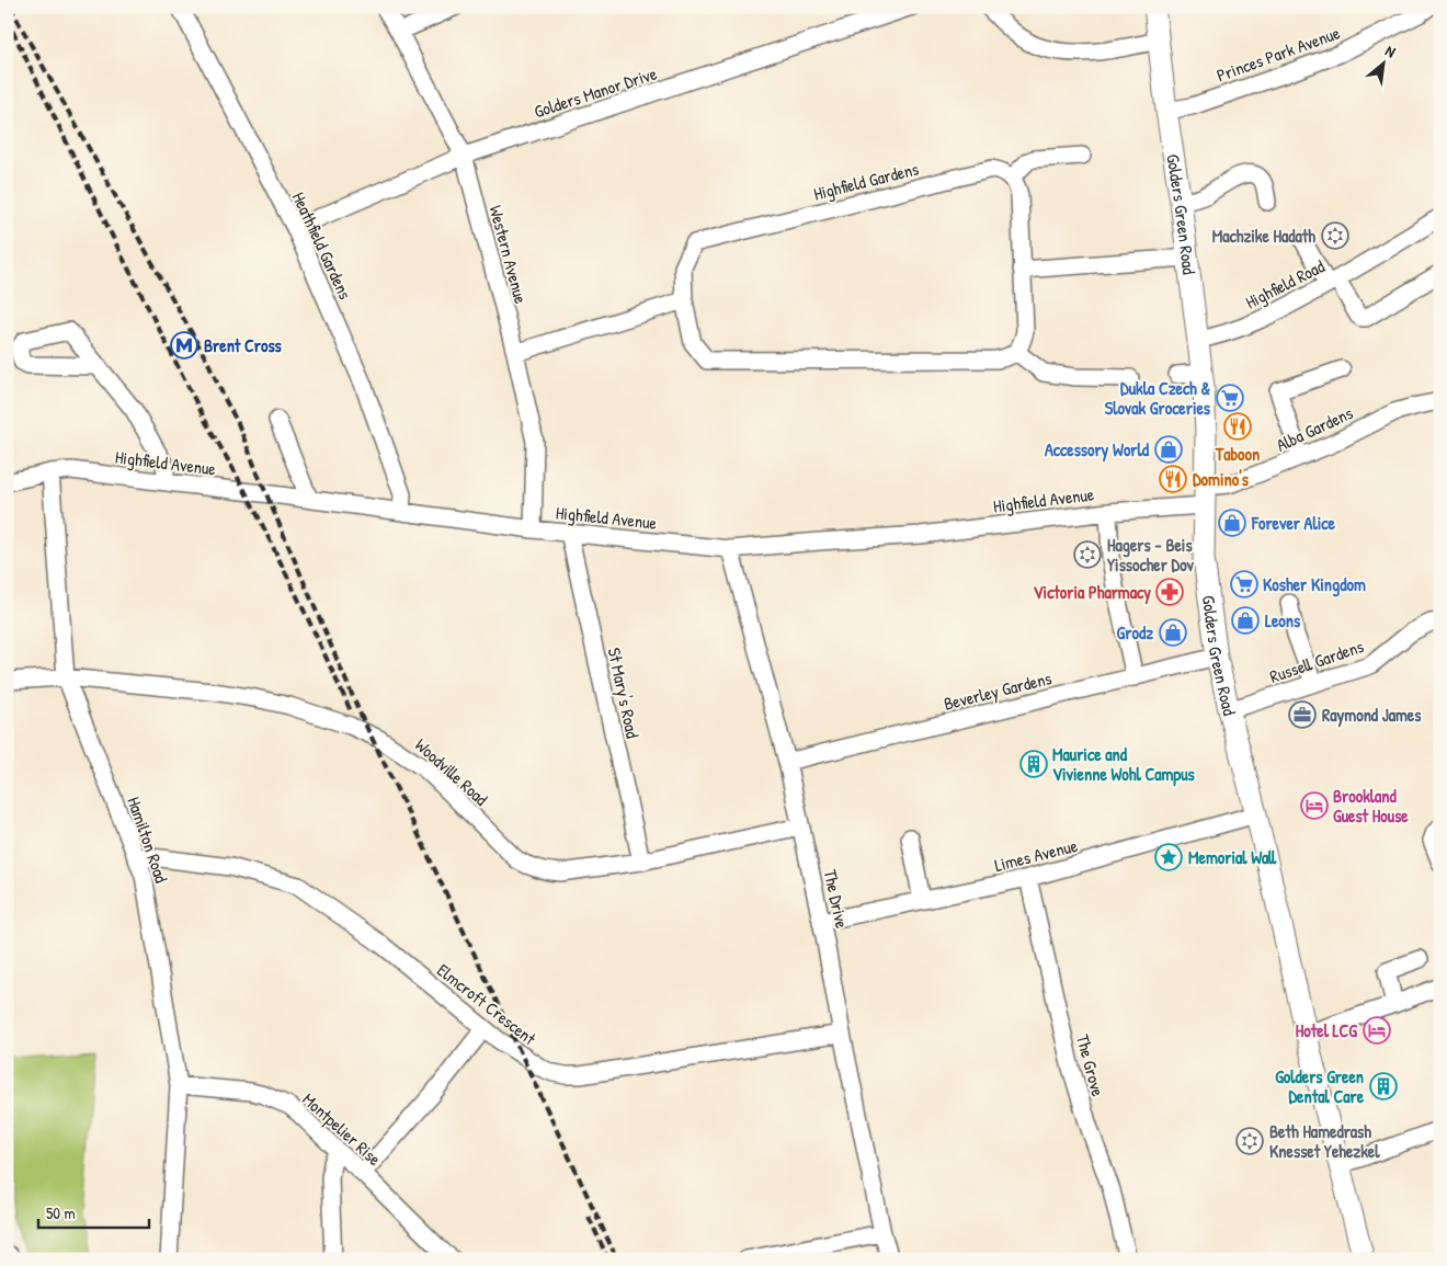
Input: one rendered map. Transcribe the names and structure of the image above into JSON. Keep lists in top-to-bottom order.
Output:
{
  "streets": {
    "main road": ["Golders Green Road"],
    "street": [
      "Princes Park Avenue",
      "Golders Manor Drive",
      "Highfield Gardens",
      "Heathfield Gardens",
      "Western Avenue",
      "Highfield Road",
      "Alba Gardens",
      "Highfield Avenue",
      "Russell Gardens",
      "Beverley Gardens",
      "St Mary's Road",
      "Woodville Road",
      "Hamilton Road",
      "Limes Avenue",
      "The Drive",
      "Elmcroft Crescent",
      "The Grove",
      "Montpelier Rise"
    ]
  },
  "crossings": [
    ["Princes Park Avenue", "Golders Green Road"],
    ["Golders Manor Drive", "Heathfield Gardens"],
    ["Golders Manor Drive", "Western Avenue"],
    ["Golders Green Road", "Highfield Road"],
    ["Golders Green Road", "Alba Gardens"],
    ["Golders Green Road", "Highfield Avenue"],
    ["Golders Green Road", "Russell Gardens"],
    ["Golders Green Road", "Beverley Gardens"],
    ["Golders Green Road", "Limes Avenue"],
    ["Heathfield Gardens", "Highfield Avenue"],
    ["Western Avenue", "Highfield Avenue"],
    ["Alba Gardens", "Highfield Avenue"],
    ["Highfield Avenue", "St Mary's Road"],
    ["Highfield Avenue", "Hamilton Road"],
    ["Highfield Avenue", "The Drive"],
    ["Beverley Gardens", "The Drive"],
    ["St Mary's Road", "Woodville Road"],
    ["Woodville Road", "Hamilton Road"],
    ["Woodville Road", "The Drive"],
    ["Hamilton Road", "Elmcroft Crescent"],
    ["Hamilton Road", "Montpelier Rise"],
    ["Limes Avenue", "The Drive"],
    ["Limes Avenue", "The Grove"],
    ["The Drive", "Elmcroft Crescent"]
  ],
  "places": {
    "synagogue": ["Machzike Hadath", "Hagers - Beis Yissocher Dov", "Beth Hamedrash Knesset Yehezkel"],
    "metro station": ["Brent Cross"],
    "supermarket": ["Dukla Czech & Slovak Groceries", "Kosher Kingdom"],
    "restaurant": ["Taboon", "Domino's"],
    "shop": [
      "Accessory World",
      "Forever Alice",
      "Leons",
      "Grodz"
    ],
    "pharmacy": ["Victoria Pharmacy"],
    "office": ["Raymond James"],
    "building": ["Maurice and Vivienne Wohl Campus", "Golders Green Dental Care"],
    "hotel": ["Brookland Guest House", "Hotel LCG"],
    "place": ["Memorial Wall"]
  },
  "scale_bar": "50 m",
  "north": "top right"
}
